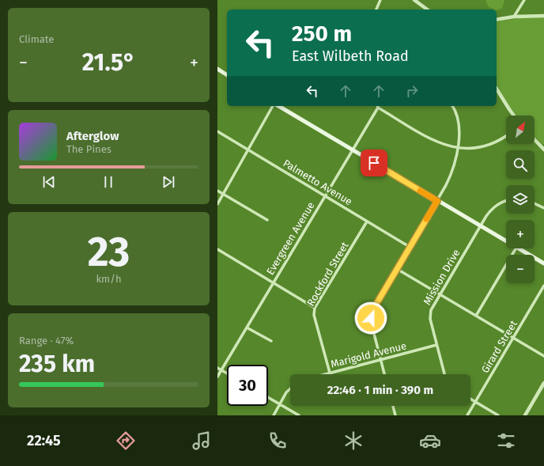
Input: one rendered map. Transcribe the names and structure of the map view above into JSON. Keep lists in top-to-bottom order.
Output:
{
  "streets": {
    "street": [
      "Palmetto Avenue",
      "Evergreen Avenue",
      "Rockford Street",
      "Mission Drive",
      "Girard Street",
      "Marigold Avenue"
    ]
  },
  "crossings": [
    ["Palmetto Avenue", "Evergreen Avenue"],
    ["Palmetto Avenue", "Rockford Street"],
    ["Rockford Street", "Marigold Avenue"],
    ["Mission Drive", "Marigold Avenue"]
  ],
  "north": "top right",
  "page": {
    "tile": [
      "Climate",
      ["23", "km/h"],
      ["Range · 47%", "235 km"]
    ],
    "turn": ["250 m", "East Wilbeth Road"],
    "heat": ["−", "21.5°", "+"],
    "map_buttons": ["+", "−"],
    "song": ["Afterglow", "The Pines"],
    "limit": "30",
    "trip": "22:46 · 1 min · 390 m",
    "tabs": "22:45"
  }
}
